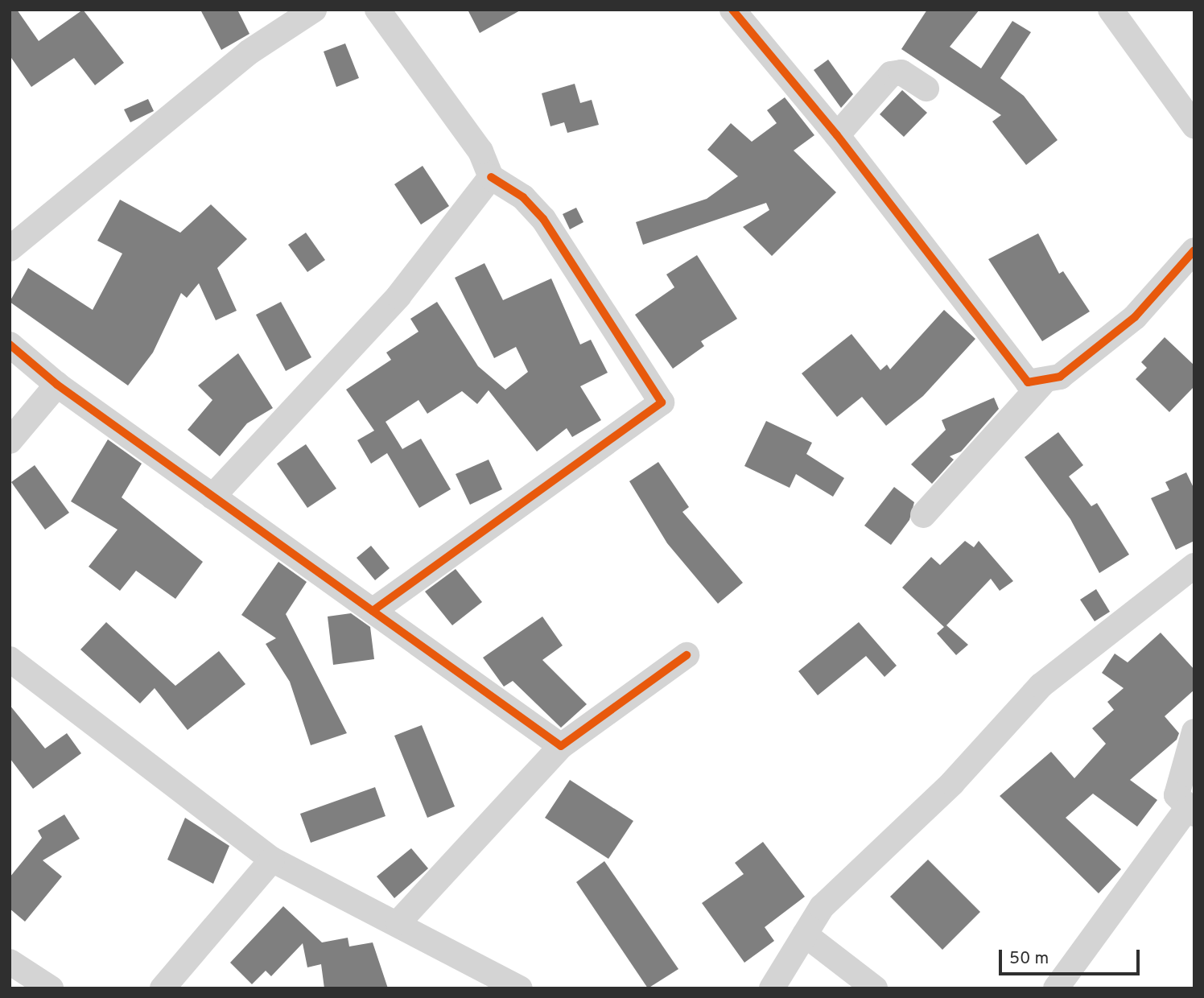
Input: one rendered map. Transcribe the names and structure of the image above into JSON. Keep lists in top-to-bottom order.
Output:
{
  "scale_bar": "50 m"
}
